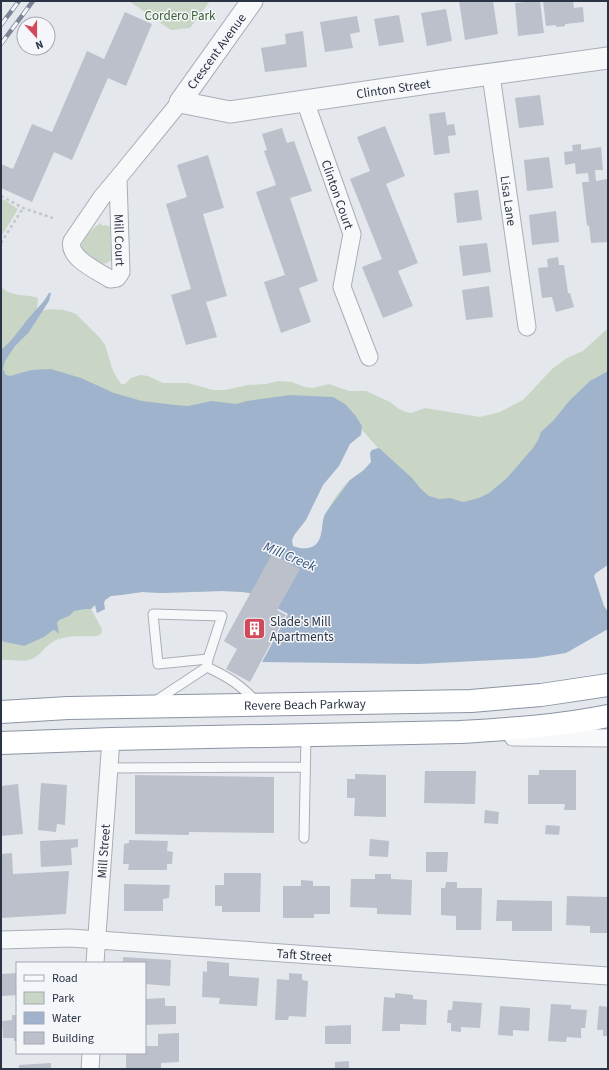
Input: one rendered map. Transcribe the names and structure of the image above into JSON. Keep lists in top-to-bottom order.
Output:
{
  "streets": {
    "highway": ["Revere Beach Parkway"],
    "street": [
      "Crescent Avenue",
      "Clinton Street",
      "Clinton Court",
      "Lisa Lane",
      "Mill Court",
      "Mill Street",
      "Taft Street"
    ]
  },
  "crossings": [
    ["Crescent Avenue", "Clinton Street"],
    ["Crescent Avenue", "Mill Court"],
    ["Clinton Street", "Clinton Court"],
    ["Clinton Street", "Lisa Lane"],
    ["Clinton Street", "Mill Court"],
    ["Mill Street", "Taft Street"]
  ],
  "water": ["Mill Creek"],
  "parks": ["Cordero Park"],
  "places": {
    "building": ["Slade's Mill Apartments"]
  },
  "legend": [
    "Road",
    "Park",
    "Water",
    "Building"
  ],
  "north": "bottom"
}
